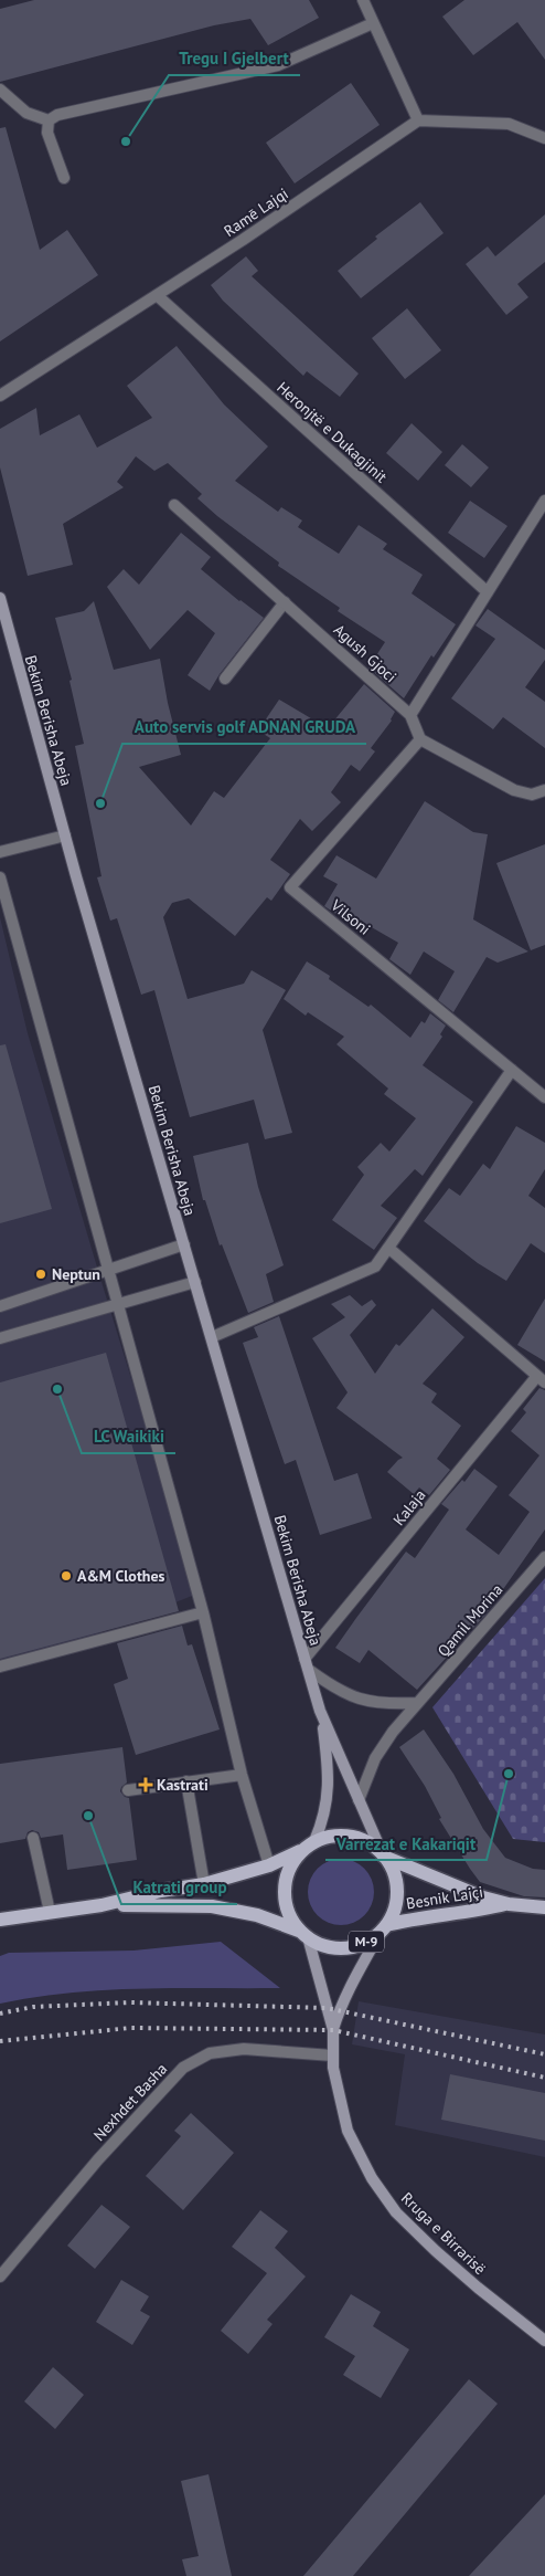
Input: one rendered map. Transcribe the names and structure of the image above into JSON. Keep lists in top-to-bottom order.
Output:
{
  "streets": {
    "main road": ["Besnik Lajçi", "M-9"],
    "street": [
      "Ramē Lajqi",
      "Heronjtë e Dukagjinit",
      "Agush Gjoci",
      "Bekim Berisha Abeja",
      "Vilsoni",
      "Kalaja",
      "Qamil Morina",
      "Nexhdet Basha",
      "Rruga e Birrarisë"
    ]
  },
  "crossings": [
    ["Ramē Lajqi", "Heronjtë e Dukagjinit"],
    ["Agush Gjoci", "Vilsoni"],
    ["Bekim Berisha Abeja", "Kalaja"],
    ["Bekim Berisha Abeja", "Qamil Morina"],
    ["Bekim Berisha Abeja", "Besnik Lajçi"],
    ["Bekim Berisha Abeja", "M-9"],
    ["Besnik Lajçi", "M-9"],
    ["Nexhdet Basha", "Rruga e Birrarisë"]
  ],
  "places": {
    "other": [
      "Tregu I Gjelbert",
      "Auto servis golf ADNAN GRUDA",
      "Neptun",
      "LC Waikiki",
      "A&M Clothes",
      "Varrezat e Kakariqit",
      "Katrati group"
    ],
    "health": ["Kastrati"]
  }
}
